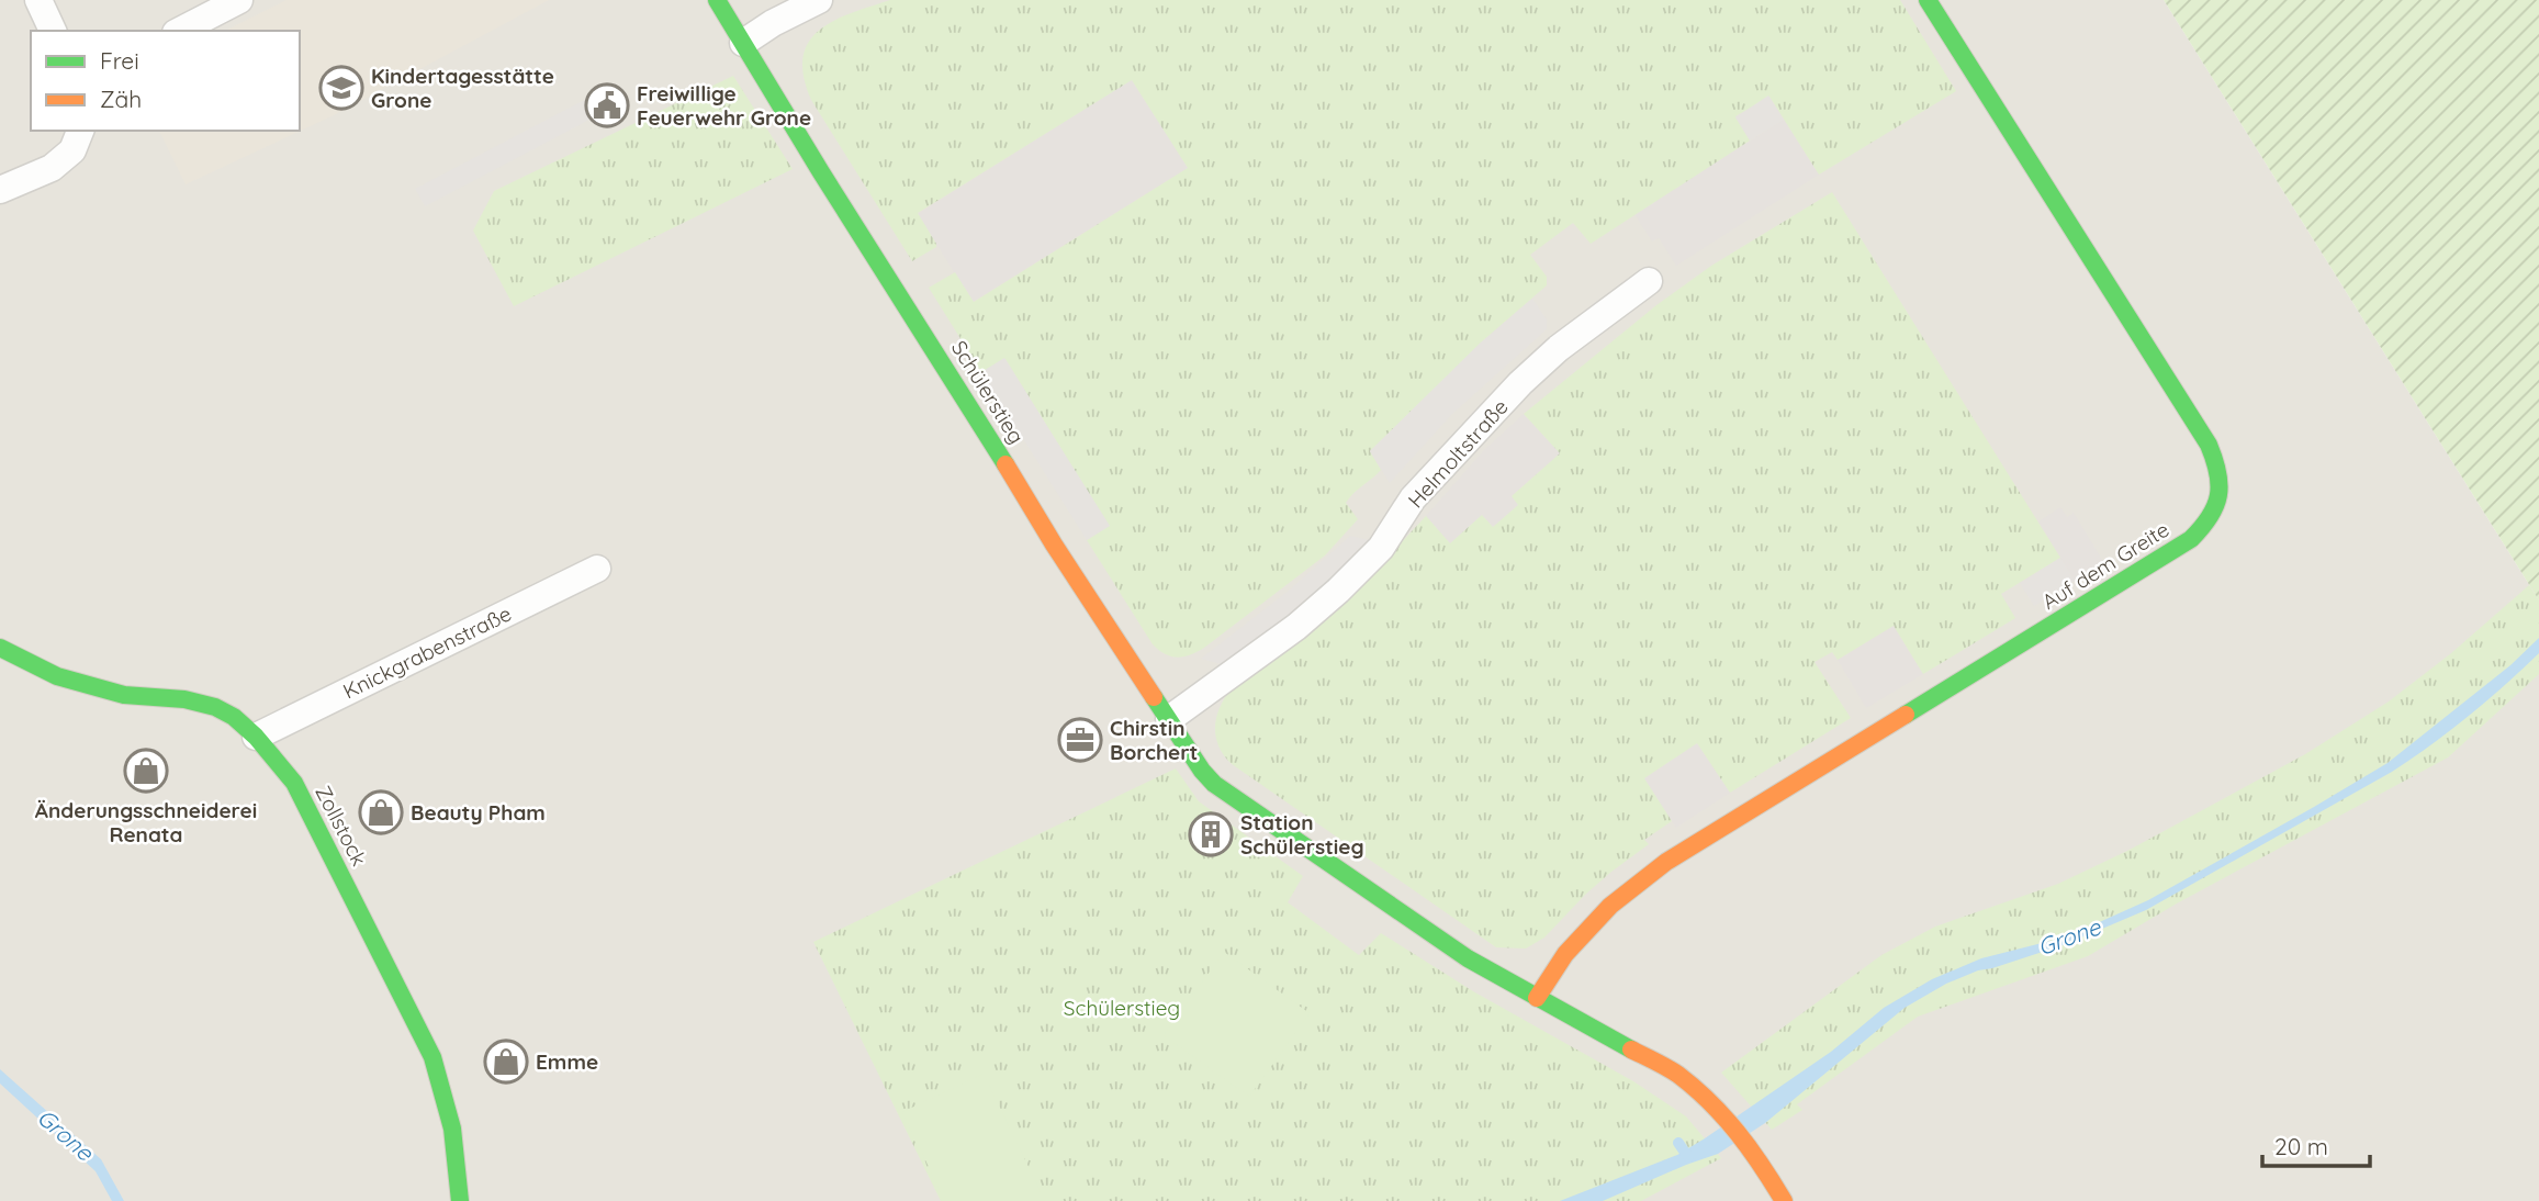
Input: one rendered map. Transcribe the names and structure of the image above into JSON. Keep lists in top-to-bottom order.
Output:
{
  "streets": {
    "street": [
      "Schülerstieg",
      "Helmoltstraße",
      "Auf dem Greite",
      "Knickgrabenstraße",
      "Zollstock"
    ]
  },
  "crossings": [
    ["Schülerstieg", "Helmoltstraße"],
    ["Schülerstieg", "Auf dem Greite"],
    ["Knickgrabenstraße", "Zollstock"]
  ],
  "water": ["Grone"],
  "parks": ["Schülerstieg"],
  "places": {
    "school or university": ["Kindertagesstätte Grone"],
    "public building": ["Freiwillige Feuerwehr Grone"],
    "office": ["Chirstin Borchert"],
    "shop": ["Änderungsschneiderei Renata", "Beauty Pham", "Emme"],
    "building": ["Station Schülerstieg"]
  },
  "legend": ["Frei", "Zäh"],
  "scale_bar": "20 m"
}
